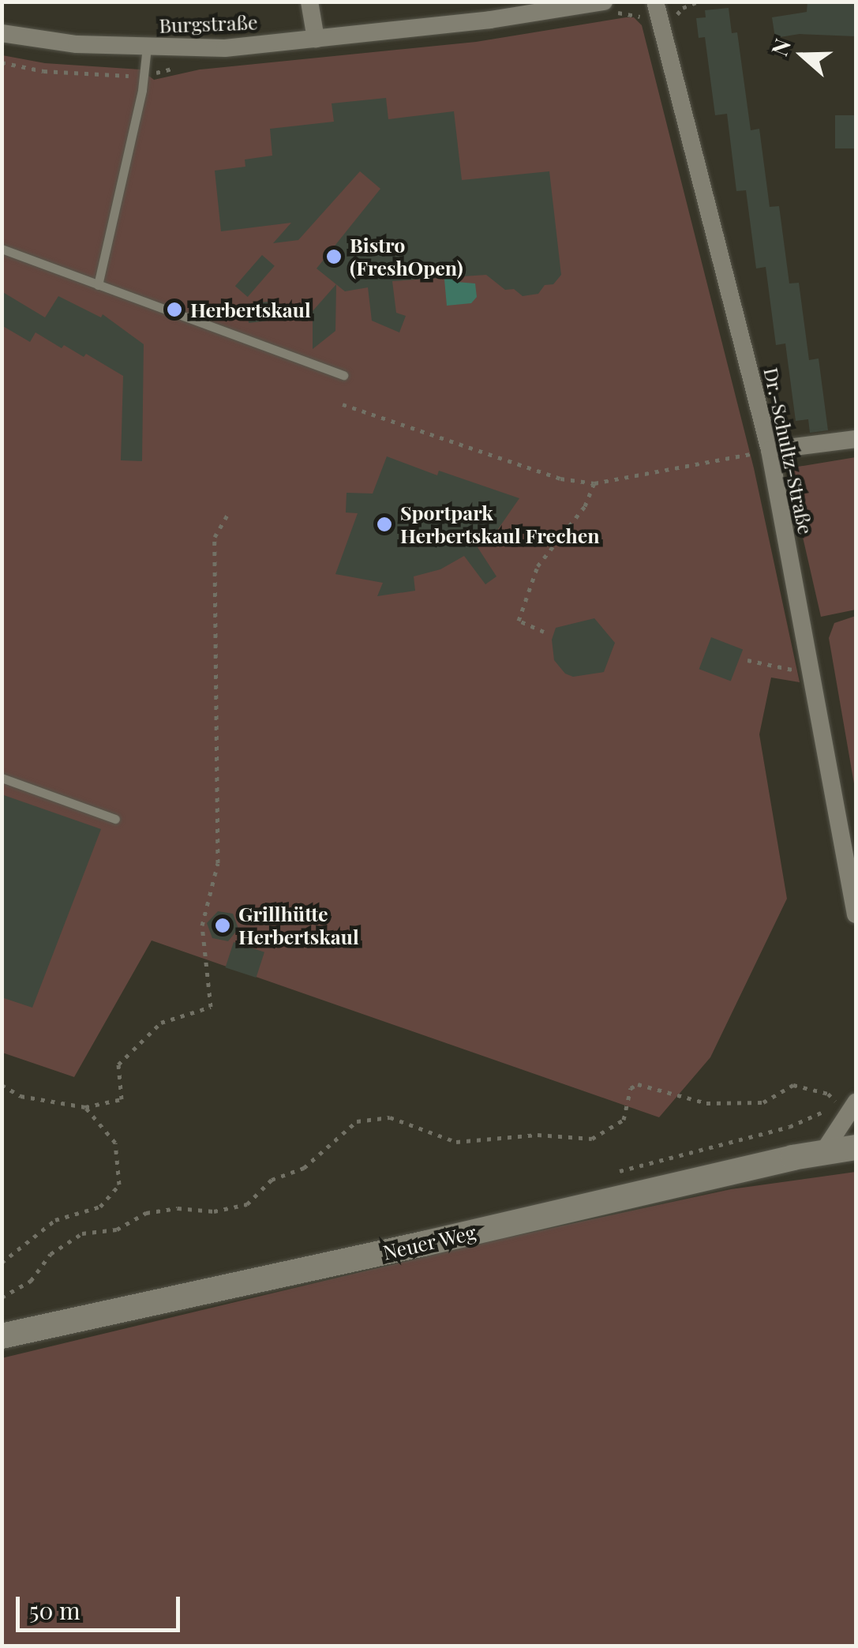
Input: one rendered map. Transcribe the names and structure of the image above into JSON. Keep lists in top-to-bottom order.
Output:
{
  "streets": {
    "main road": ["Neuer Weg"],
    "street": ["Burgstraße", "Dr.-Schultz-Straße"]
  },
  "places": [
    "Bistro (FreshOpen)",
    "Herbertskaul",
    "Sportpark Herbertskaul Frechen",
    "Grillhütte Herbertskaul"
  ],
  "scale_bar": "50 m",
  "north": "left"
}
